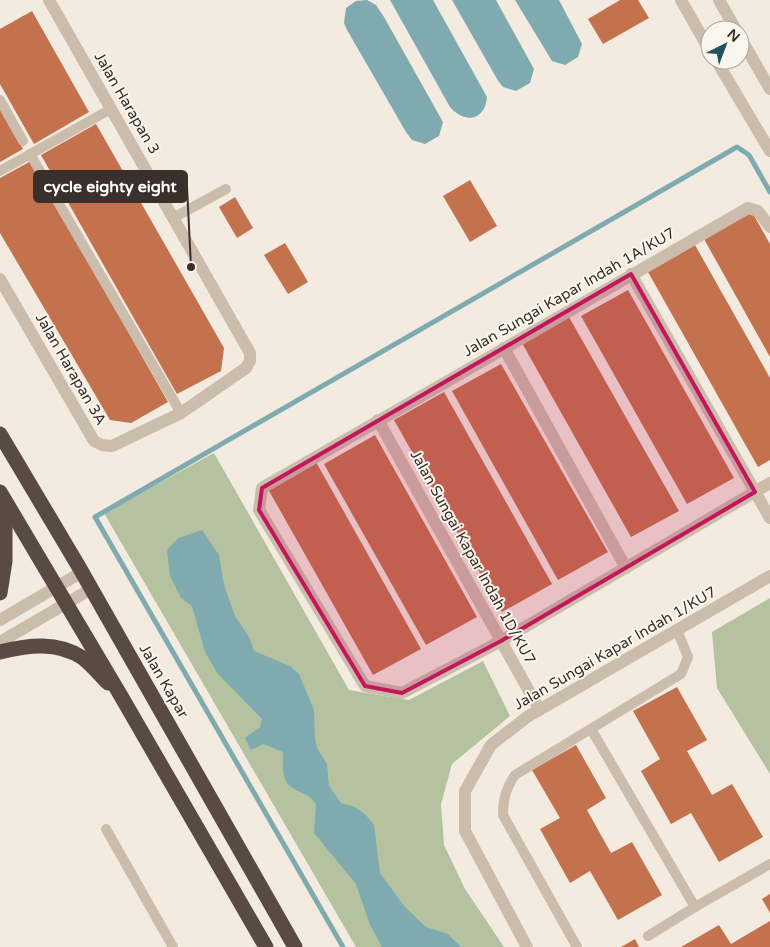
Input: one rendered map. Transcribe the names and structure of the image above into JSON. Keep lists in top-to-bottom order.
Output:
{
  "streets": {
    "highway": ["Jalan Kapar"],
    "street": [
      "Jalan Harapan 3",
      "Jalan Sungai Kapar Indah 1A/KU7",
      "Jalan Harapan 3A",
      "Jalan Sungai Kapar Indah 1D/KU7",
      "Jalan Sungai Kapar Indah 1/KU7"
    ]
  },
  "crossings": [
    ["Jalan Harapan 3", "Jalan Harapan 3A"],
    ["Jalan Sungai Kapar Indah 1A/KU7", "Jalan Sungai Kapar Indah 1D/KU7"],
    ["Jalan Sungai Kapar Indah 1D/KU7", "Jalan Sungai Kapar Indah 1/KU7"]
  ],
  "places": ["cycle eighty eight"],
  "north": "top right"
}
